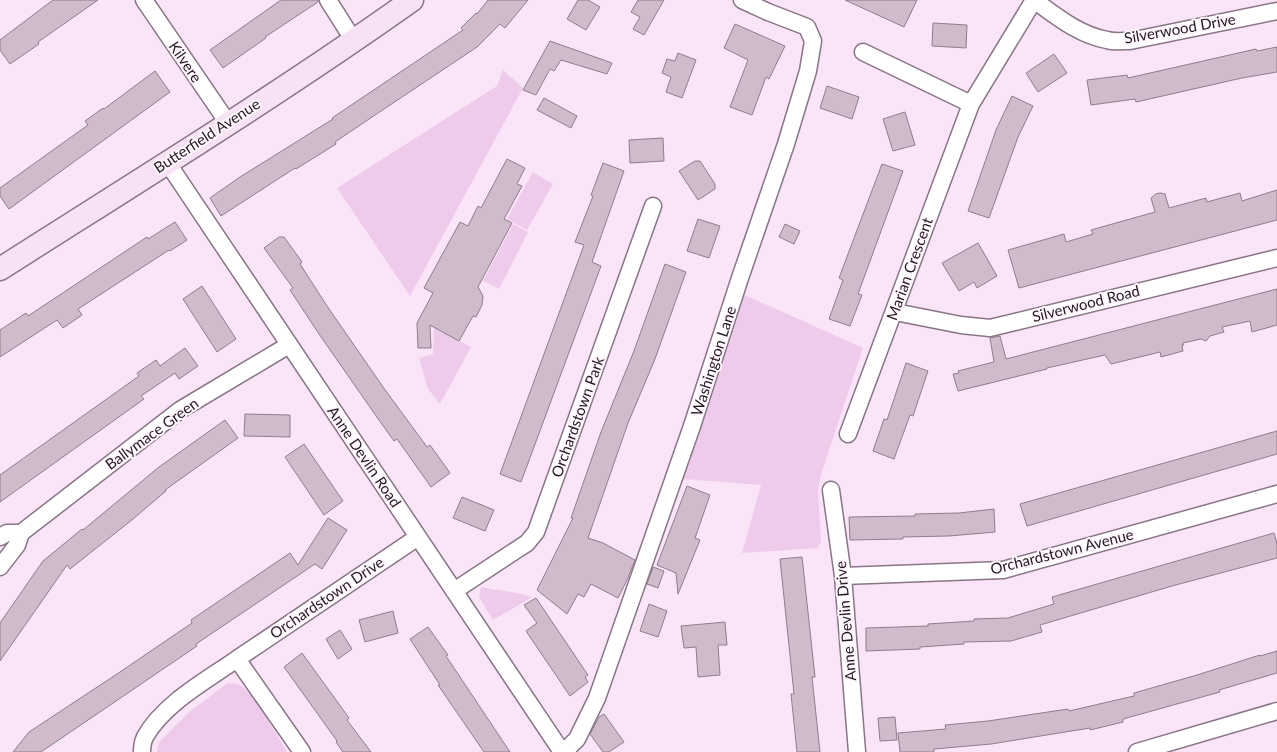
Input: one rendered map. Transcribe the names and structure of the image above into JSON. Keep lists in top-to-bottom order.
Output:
{
  "streets": {
    "main road": ["Butterfield Avenue"],
    "street": [
      "Silverwood Drive",
      "Kilvere",
      "Marian Crescent",
      "Silverwood Road",
      "Washington Lane",
      "Orchardstown Park",
      "Ballymace Green",
      "Anne Devlin Road",
      "Orchardstown Avenue",
      "Orchardstown Drive",
      "Anne Devlin Drive"
    ]
  },
  "crossings": [
    ["Silverwood Drive", "Marian Crescent"],
    ["Kilvere", "Butterfield Avenue"],
    ["Butterfield Avenue", "Anne Devlin Road"],
    ["Marian Crescent", "Silverwood Road"],
    ["Washington Lane", "Anne Devlin Road"],
    ["Orchardstown Park", "Anne Devlin Road"],
    ["Ballymace Green", "Anne Devlin Road"],
    ["Anne Devlin Road", "Orchardstown Drive"],
    ["Orchardstown Avenue", "Anne Devlin Drive"]
  ]
}
